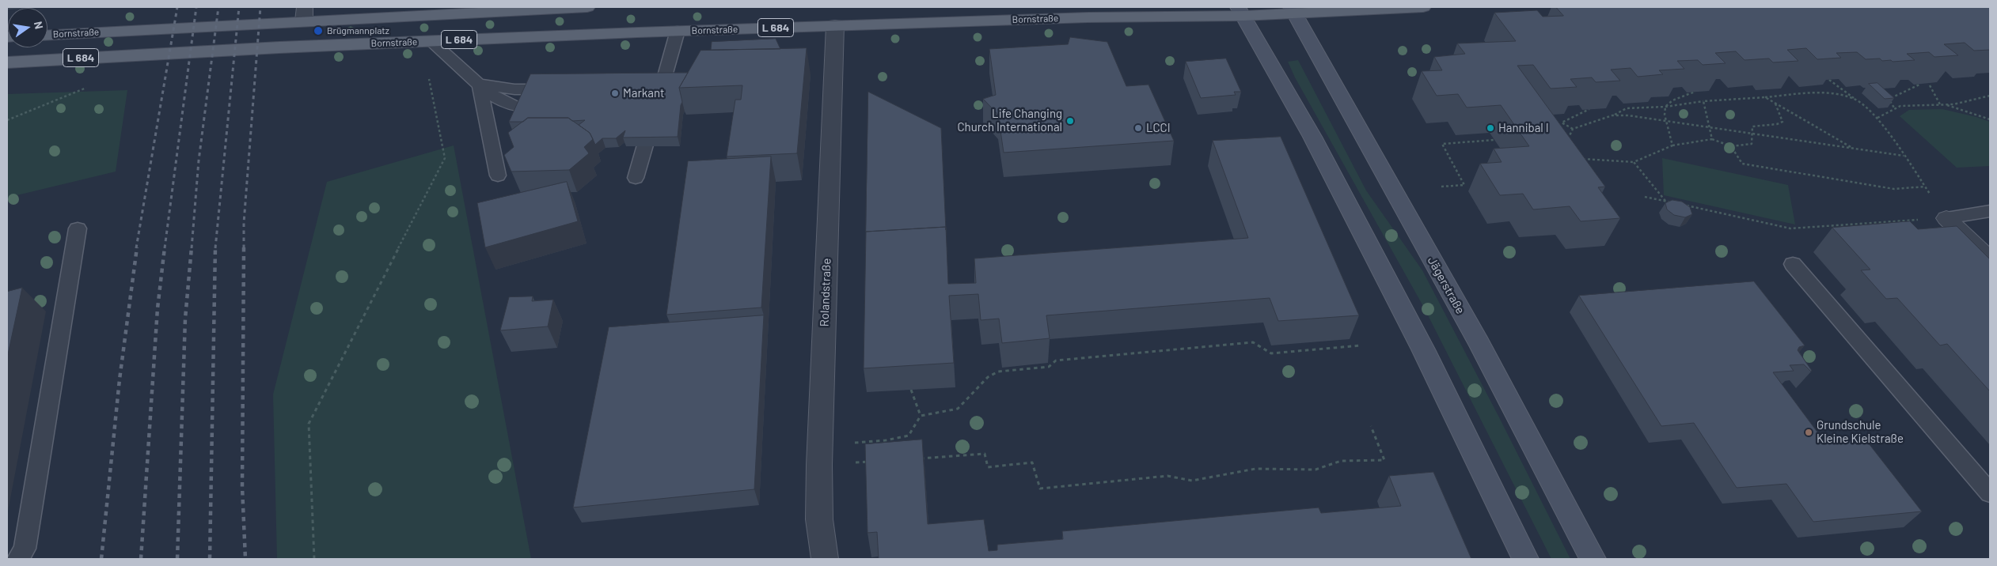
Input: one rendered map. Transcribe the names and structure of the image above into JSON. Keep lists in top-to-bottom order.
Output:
{
  "streets": {
    "main road": ["Bornstraße", "L 684", "Jägerstraße"],
    "street": ["Rolandstraße"]
  },
  "crossings": [
    ["Bornstraße", "Jägerstraße"],
    ["Bornstraße", "Rolandstraße"]
  ],
  "places": [
    "Brügmannplatz",
    "Markant",
    "Life Changing Church International",
    "LCCI",
    "Hannibal I",
    "Grundschule Kleine Kielstraße"
  ],
  "north": "right"
}
